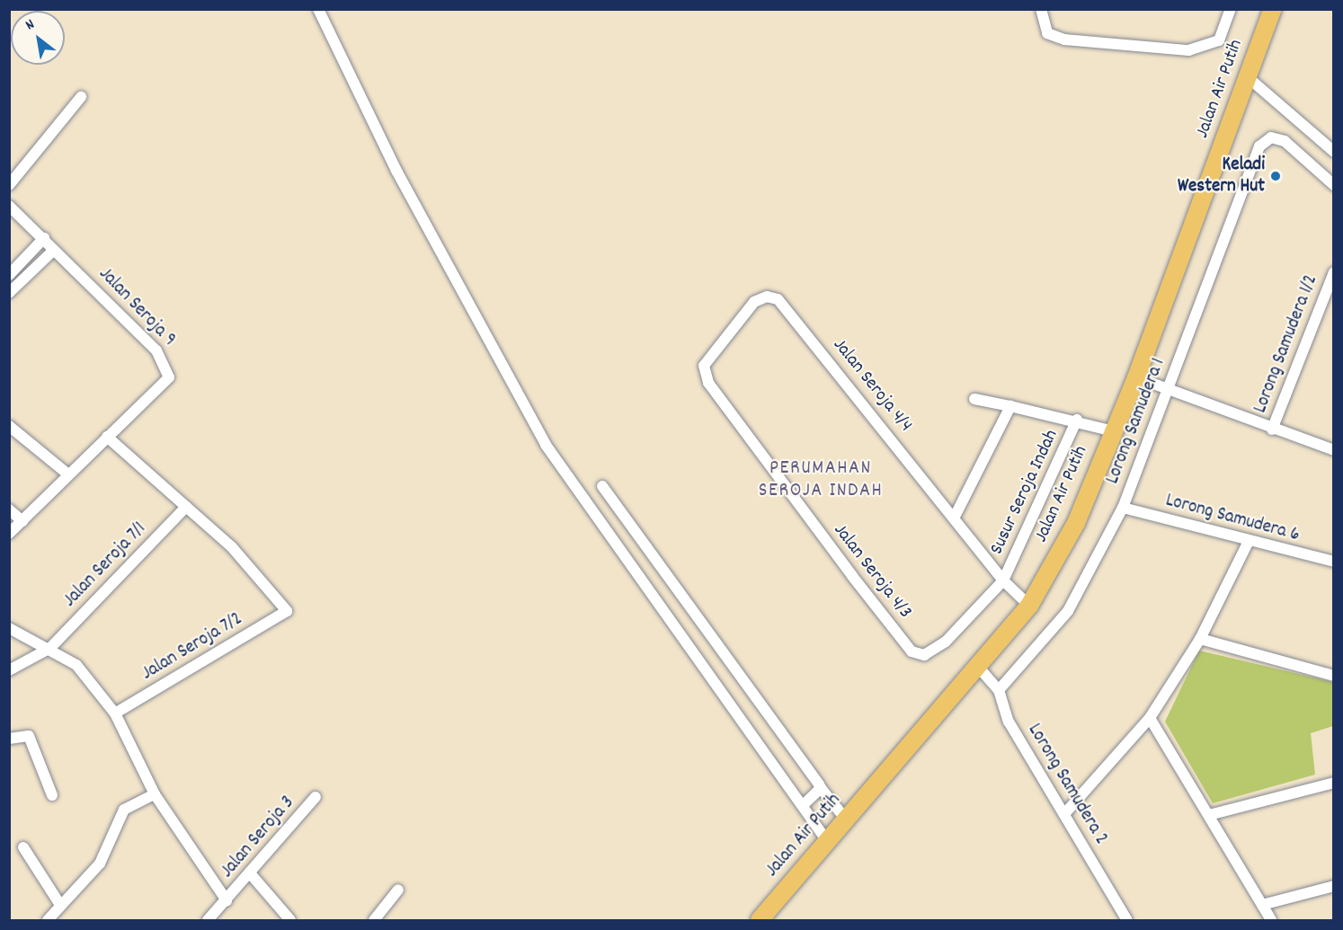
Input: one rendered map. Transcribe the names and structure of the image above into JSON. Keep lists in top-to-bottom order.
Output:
{
  "streets": {
    "main road": ["Jalan Air Putih"],
    "street": [
      "Jalan Seroja 9",
      "Lorong Samudera 1/2",
      "Jalan Seroja 4/4",
      "Lorong Samudera 1",
      "Susur Seroja Indah",
      "Lorong Samudera 6",
      "Jalan Seroja 7/1",
      "Jalan Seroja 4/3",
      "Jalan Seroja 7/2",
      "Lorong Samudera 2",
      "Jalan Seroja 3"
    ]
  },
  "crossings": [
    ["Jalan Air Putih", "Jalan Seroja 4/4"],
    ["Jalan Air Putih", "Lorong Samudera 2"],
    ["Jalan Seroja 4/4", "Susur Seroja Indah"],
    ["Jalan Seroja 4/4", "Jalan Seroja 4/3"],
    ["Lorong Samudera 1", "Lorong Samudera 6"],
    ["Lorong Samudera 1", "Lorong Samudera 2"],
    ["Susur Seroja Indah", "Jalan Seroja 4/3"],
    ["Jalan Seroja 7/1", "Jalan Seroja 7/2"]
  ],
  "districts": ["PERUMAHAN SEROJA INDAH"],
  "places": ["Keladi Western Hut"],
  "north": "top left"
}
